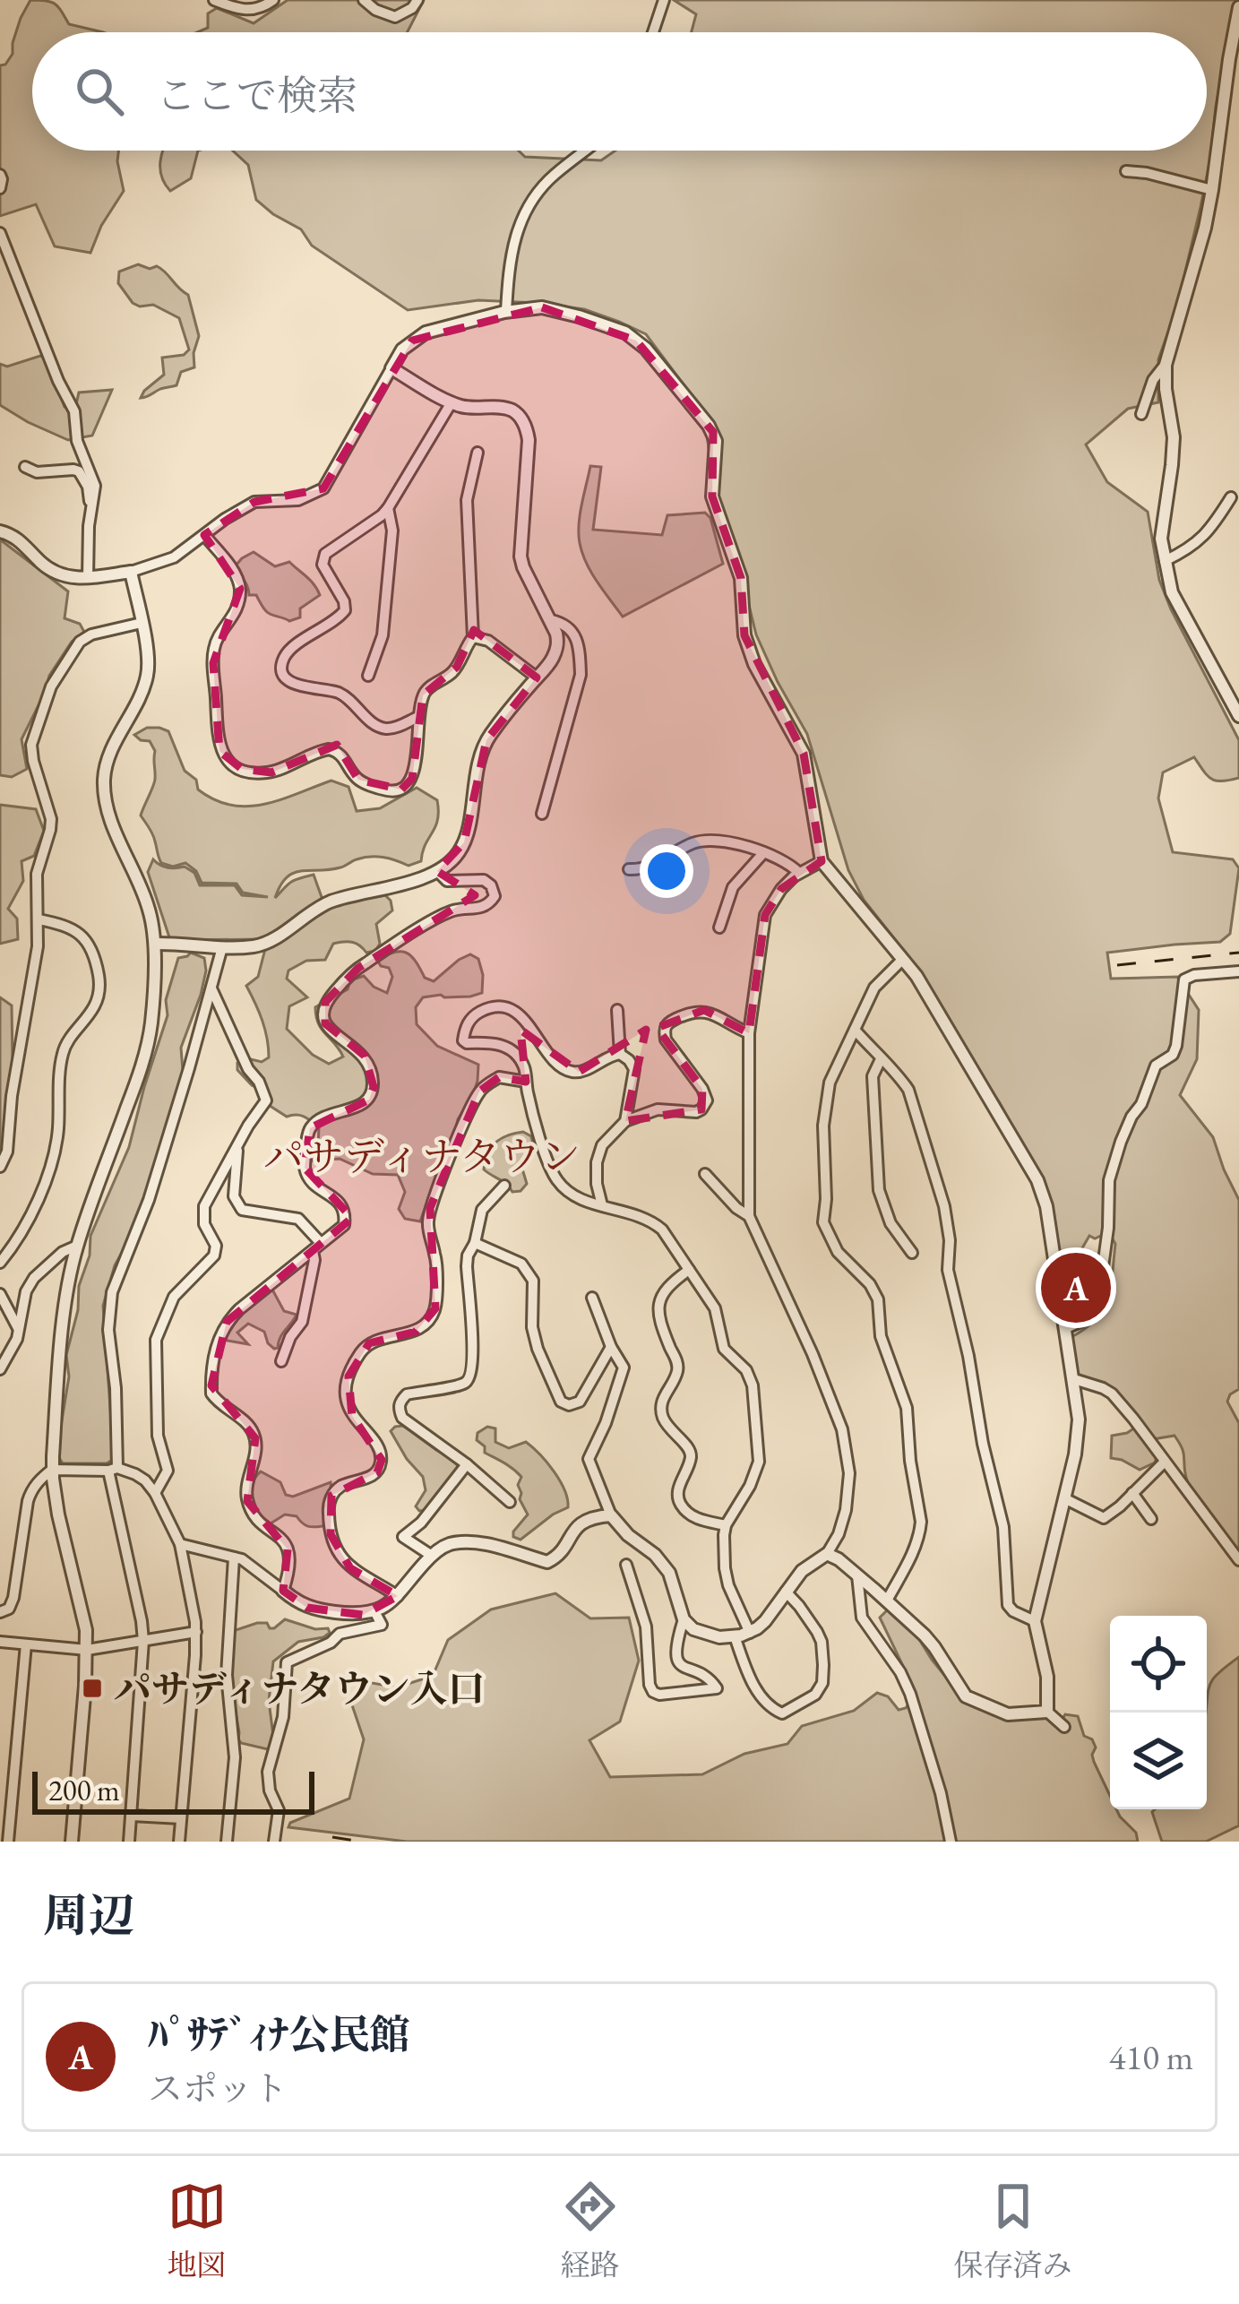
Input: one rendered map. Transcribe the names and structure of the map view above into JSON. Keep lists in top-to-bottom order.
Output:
{
  "districts": ["パサディナタウン"],
  "places": {
    "transit": ["パサディナタウン入口"]
  },
  "scale_bar": "200 m",
  "page": {
    "search": "ここで検索",
    "pins": "A",
    "scale": "200 m",
    "heading": "周辺",
    "list": [
      {
        "mark": "A",
        "name": "ﾊﾟｻﾃﾞｨﾅ公民館",
        "note": "スポット",
        "value": "410 m"
      }
    ],
    "nav": ["地図", "経路", "保存済み"]
  }
}
